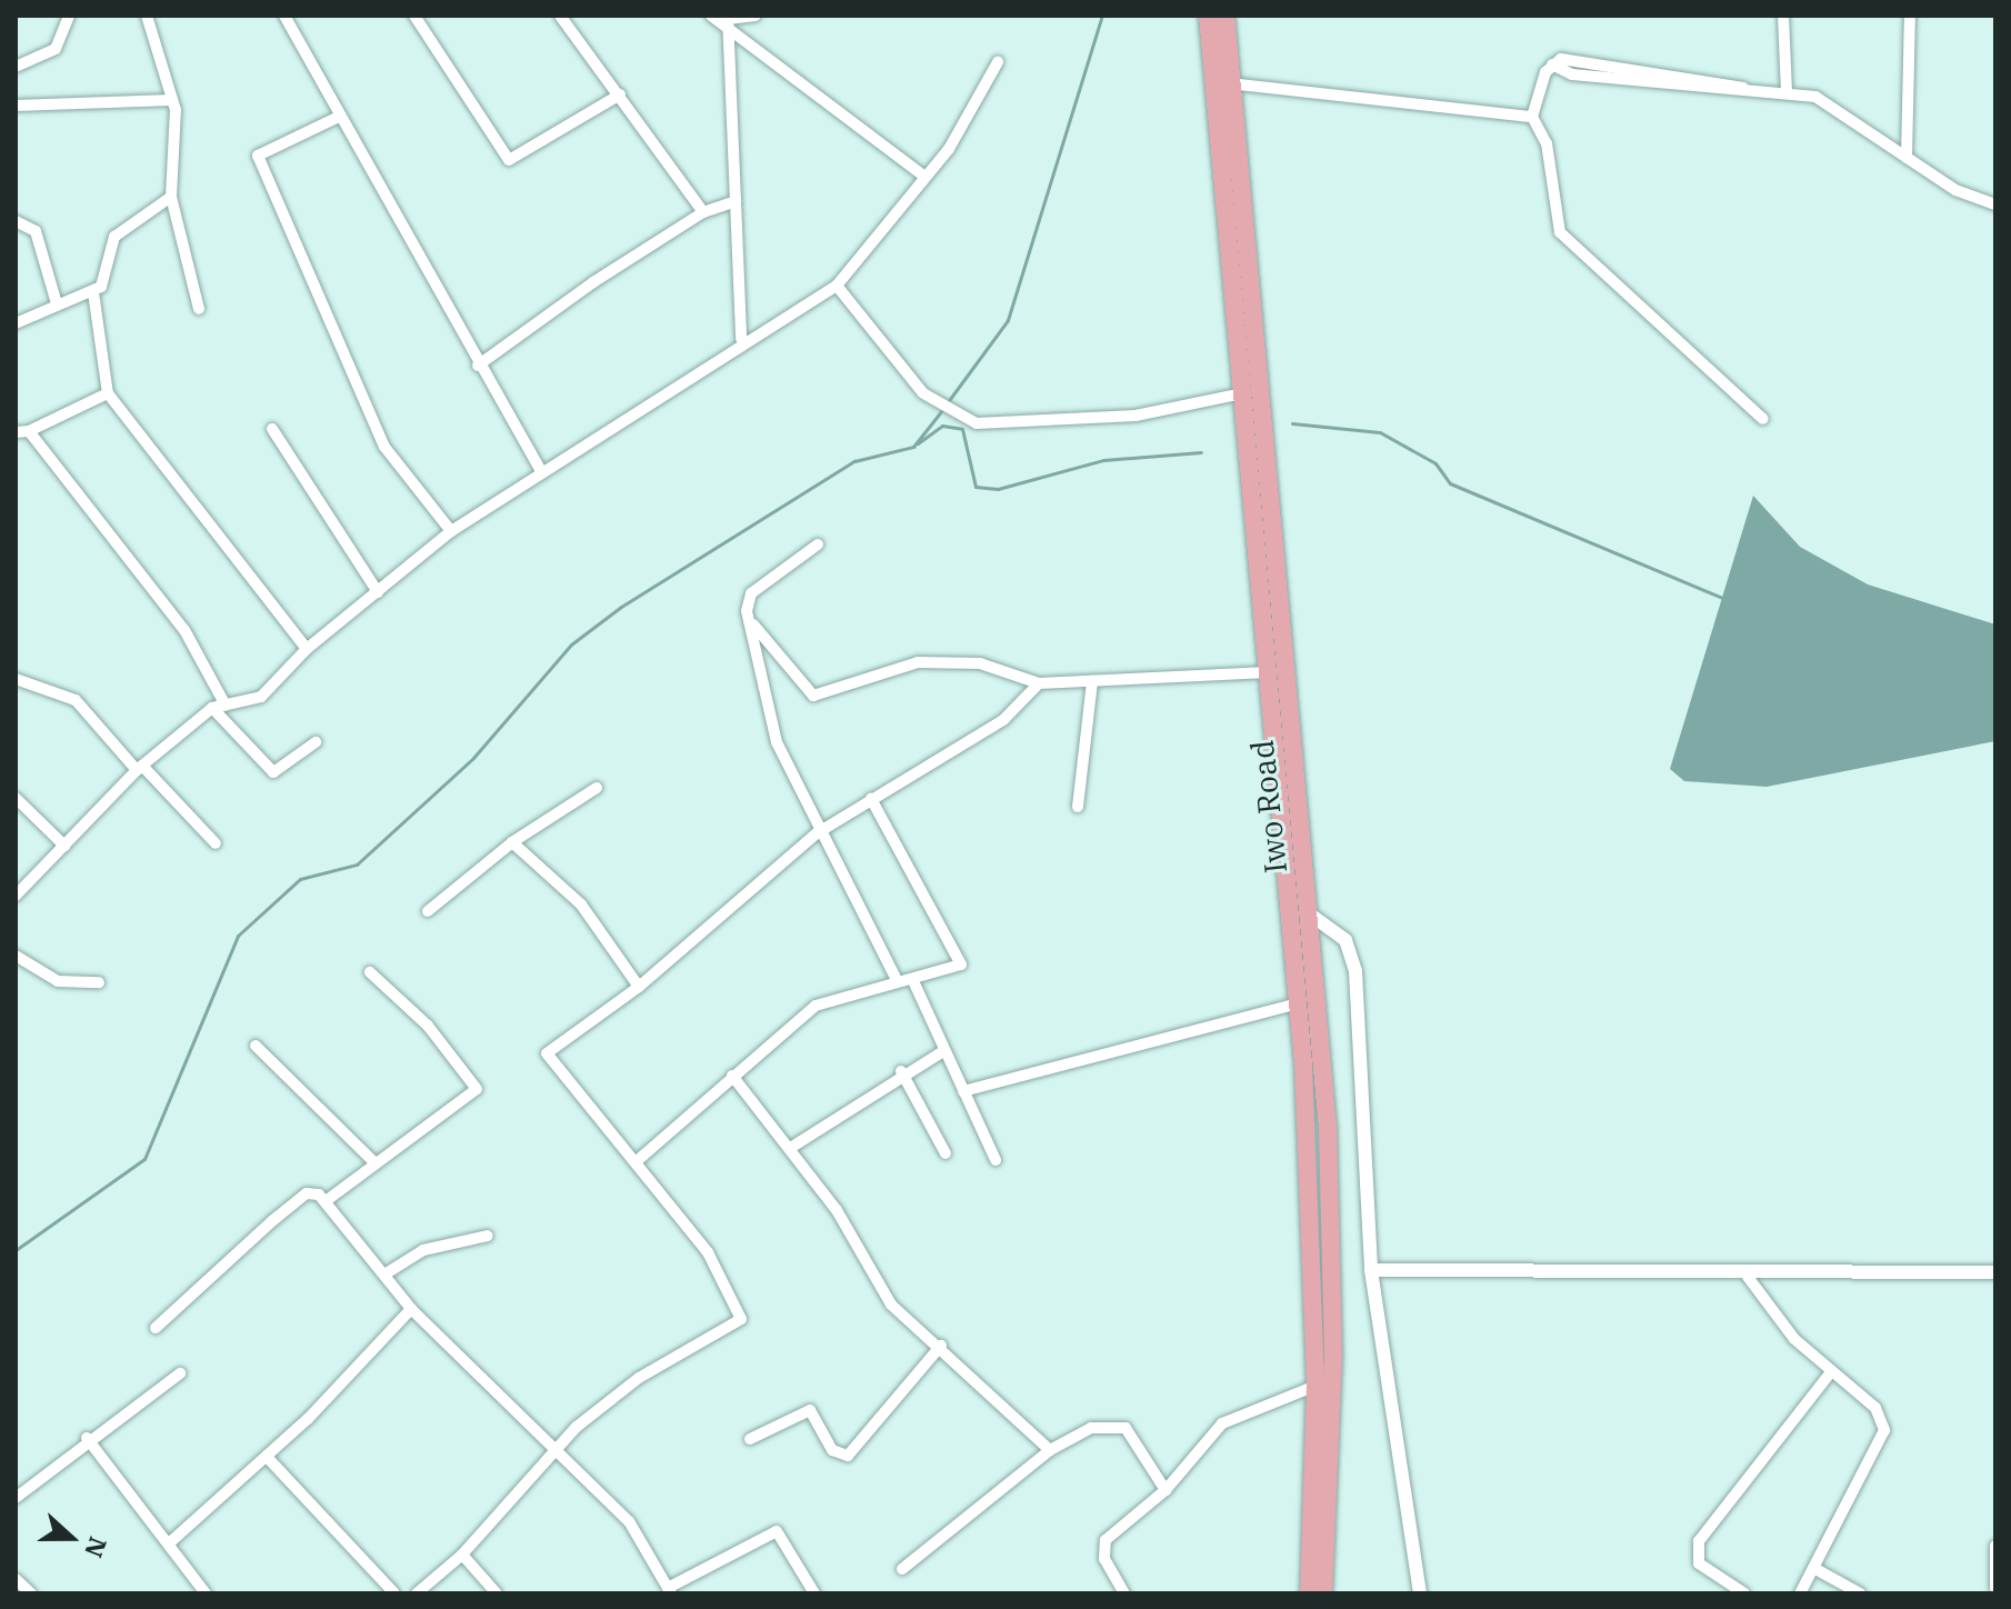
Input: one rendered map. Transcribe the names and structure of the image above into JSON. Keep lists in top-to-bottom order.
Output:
{
  "streets": {
    "main road": ["Iwo Road"]
  },
  "north": "right"
}
